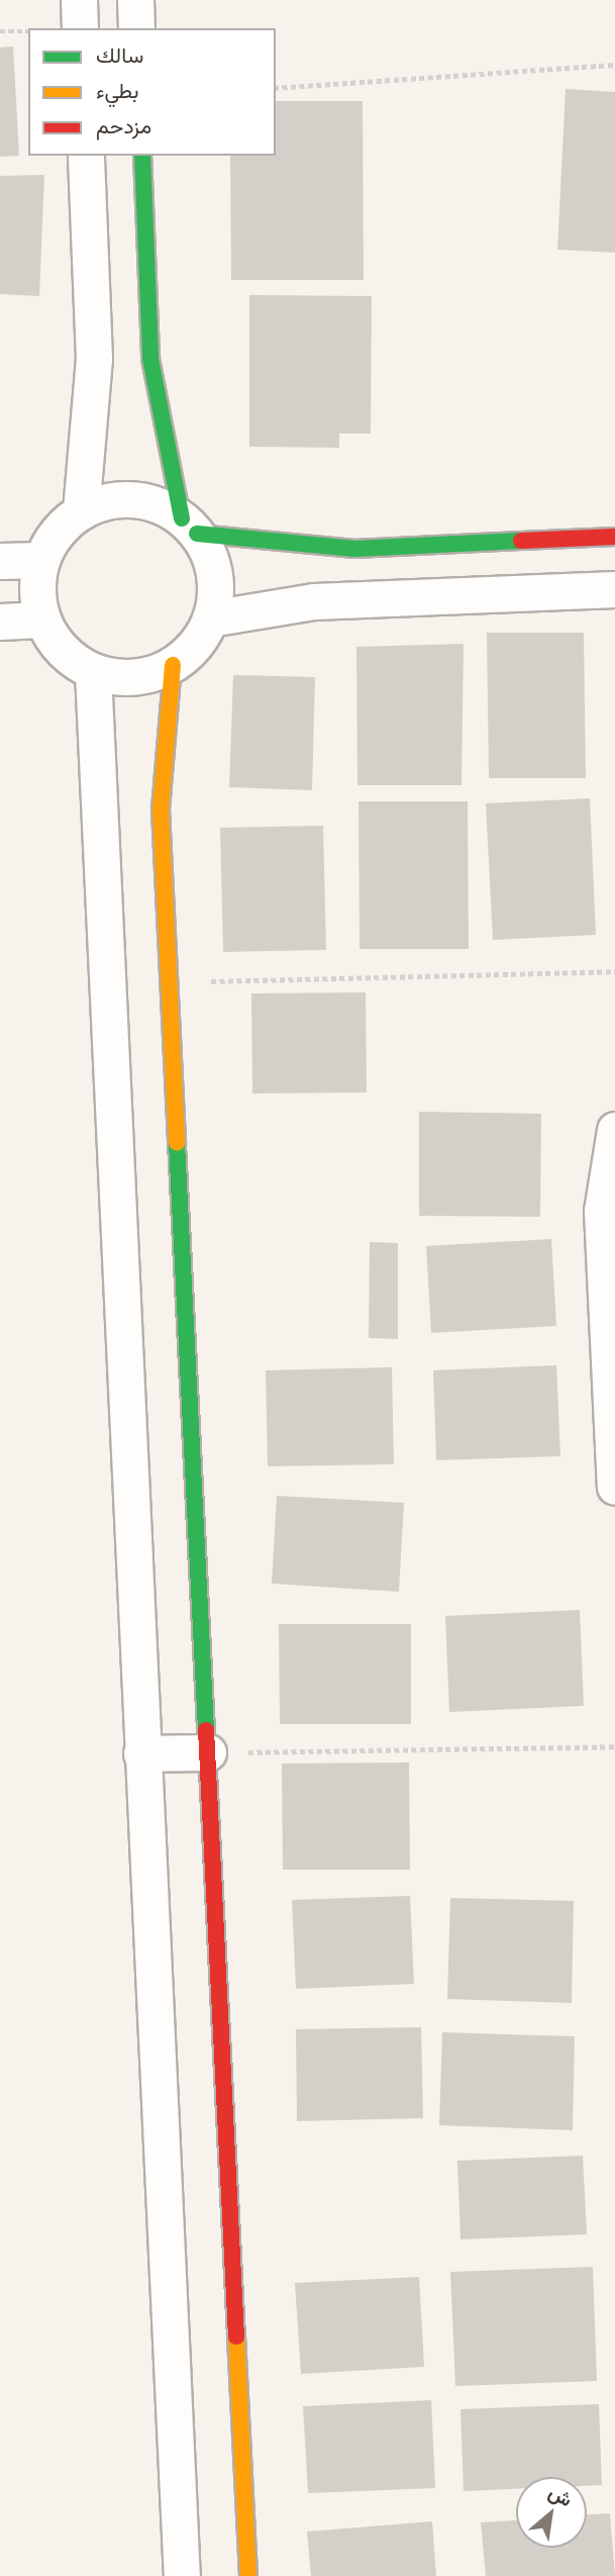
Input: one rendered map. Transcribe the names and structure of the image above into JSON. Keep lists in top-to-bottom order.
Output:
{
  "legend": ["سالك", "بطيء", "مزدحم"],
  "north": "top right"
}
